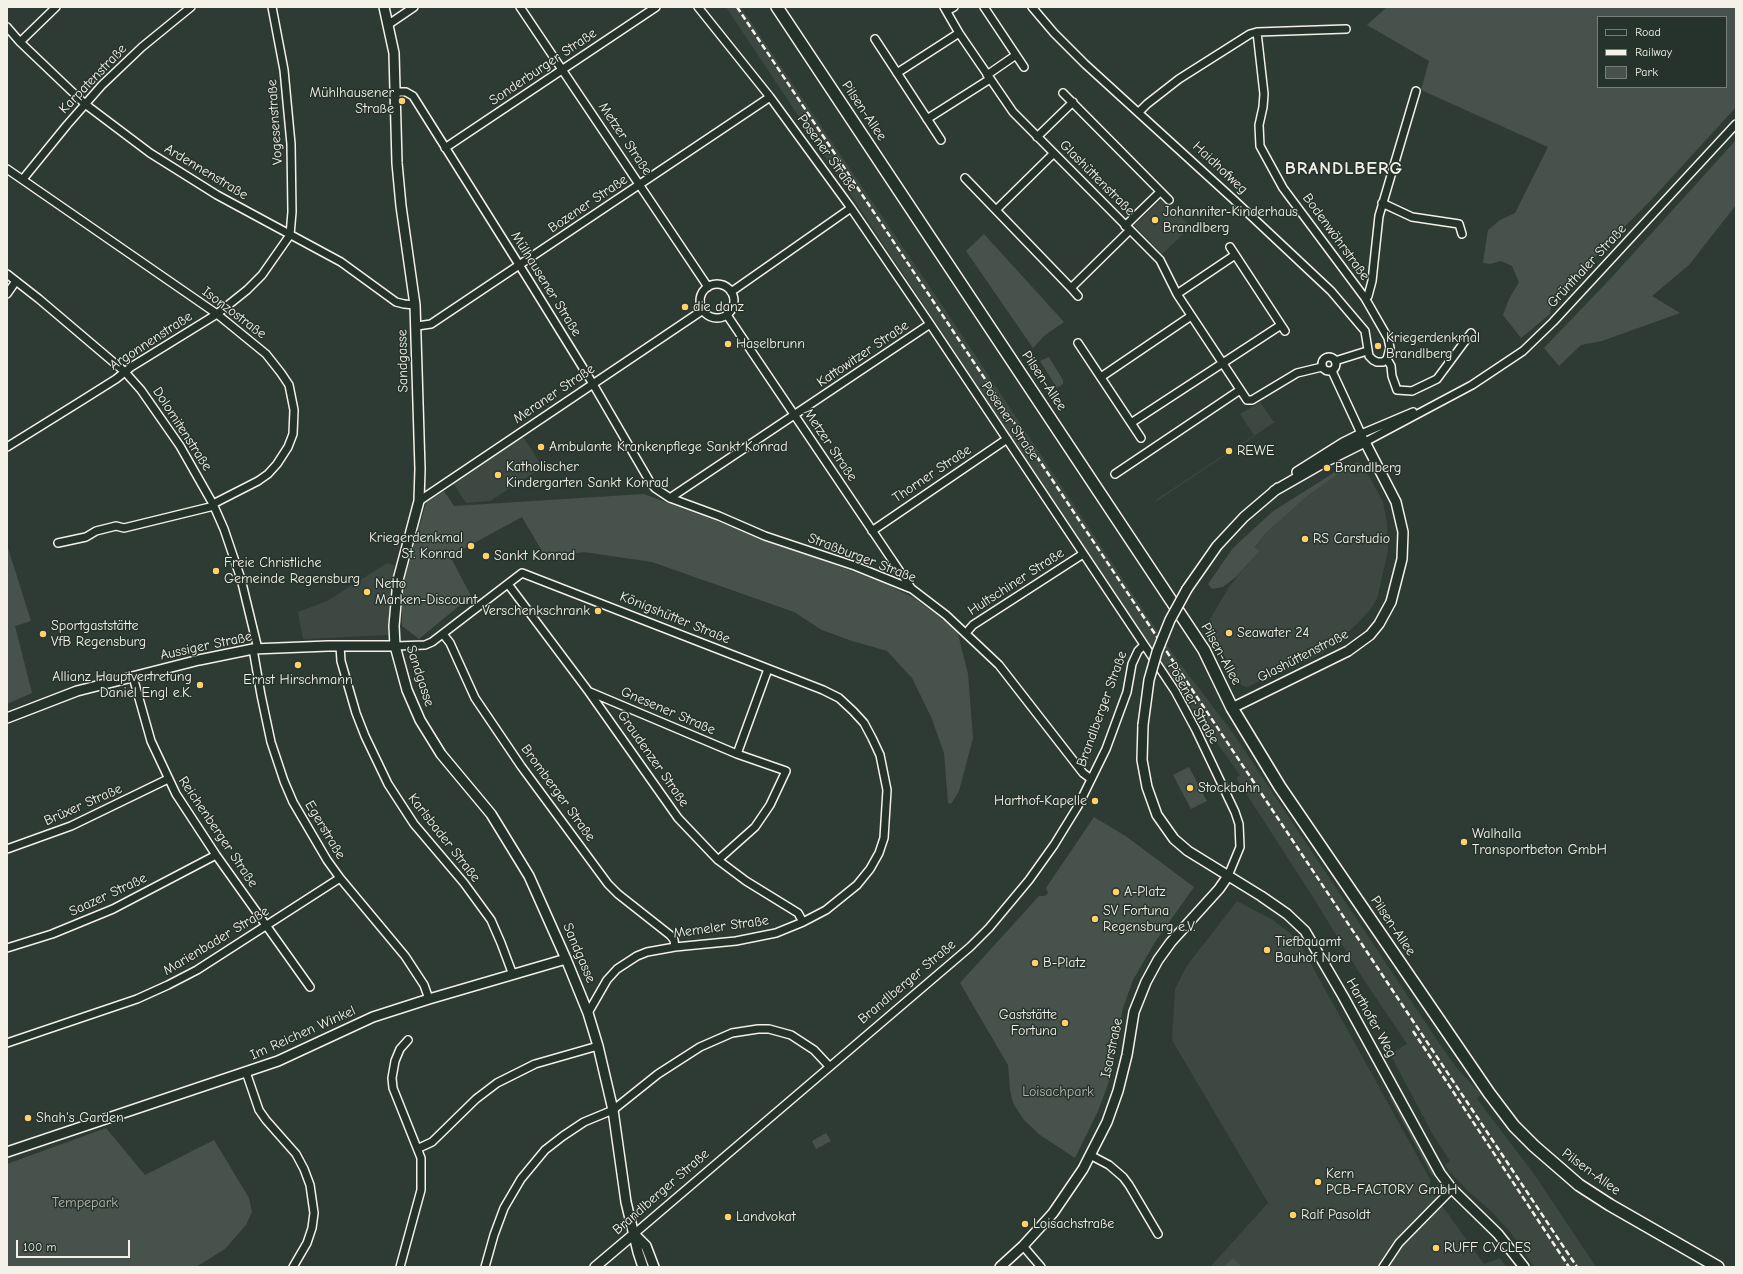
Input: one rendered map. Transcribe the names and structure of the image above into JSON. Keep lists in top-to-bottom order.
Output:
{
  "streets": {
    "main road": ["Pilsen-Allee"],
    "street": [
      "Sonderburger Straße",
      "Karpatenstraße",
      "Vogesenstraße",
      "Metzer Straße",
      "Posener Straße",
      "Haidhofweg",
      "Ardennenstraße",
      "Glashüttenstraße",
      "Bozener Straße",
      "Bodenwöhrstraße",
      "Grünthaler Straße",
      "Mülhausener Straße",
      "Isonzostraße",
      "Argonnenstraße",
      "Kattowitzer Straße",
      "Sandgasse",
      "Meraner Straße",
      "Dolomitenstraße",
      "Thorner Straße",
      "Straßburger Straße",
      "Hultschiner Straße",
      "Königshütter Straße",
      "Aussiger Straße",
      "Brandlberger Straße",
      "Gnesener Straße",
      "Graudenzer Straße",
      "Bromberger Straße",
      "Brüxer Straße",
      "Egerstraße",
      "Reichenberger Straße",
      "Karlsbader Straße",
      "Saazer Straße",
      "Memeler Straße",
      "Marienbader Straße",
      "Harthofer Weg",
      "Im Reichen Winkel",
      "Isarstraße"
    ]
  },
  "crossings": [
    ["Sonderburger Straße", "Metzer Straße"],
    ["Sonderburger Straße", "Mülhausener Straße"],
    ["Karpatenstraße", "Ardennenstraße"],
    ["Karpatenstraße", "Isonzostraße"],
    ["Pilsen-Allee", "Glashüttenstraße"],
    ["Vogesenstraße", "Ardennenstraße"],
    ["Vogesenstraße", "Argonnenstraße"],
    ["Metzer Straße", "Bozener Straße"],
    ["Metzer Straße", "Kattowitzer Straße"],
    ["Metzer Straße", "Meraner Straße"],
    ["Metzer Straße", "Thorner Straße"],
    ["Metzer Straße", "Straßburger Straße"],
    ["Posener Straße", "Bozener Straße"],
    ["Posener Straße", "Kattowitzer Straße"],
    ["Posener Straße", "Thorner Straße"],
    ["Posener Straße", "Hultschiner Straße"],
    ["Posener Straße", "Brandlberger Straße"],
    ["Posener Straße", "Harthofer Weg"],
    ["Posener Straße", "Isarstraße"],
    ["Ardennenstraße", "Argonnenstraße"],
    ["Ardennenstraße", "Sandgasse"],
    ["Glashüttenstraße", "Grünthaler Straße"],
    ["Bozener Straße", "Mülhausener Straße"],
    ["Bozener Straße", "Sandgasse"],
    ["Grünthaler Straße", "Harthofer Weg"],
    ["Mülhausener Straße", "Kattowitzer Straße"],
    ["Mülhausener Straße", "Sandgasse"],
    ["Mülhausener Straße", "Meraner Straße"],
    ["Mülhausener Straße", "Straßburger Straße"],
    ["Isonzostraße", "Argonnenstraße"],
    ["Isonzostraße", "Dolomitenstraße"],
    ["Argonnenstraße", "Dolomitenstraße"],
    ["Kattowitzer Straße", "Straßburger Straße"],
    ["Sandgasse", "Meraner Straße"],
    ["Sandgasse", "Aussiger Straße"],
    ["Sandgasse", "Brandlberger Straße"],
    ["Sandgasse", "Memeler Straße"],
    ["Sandgasse", "Im Reichen Winkel"],
    ["Dolomitenstraße", "Aussiger Straße"],
    ["Dolomitenstraße", "Egerstraße"],
    ["Straßburger Straße", "Hultschiner Straße"],
    ["Straßburger Straße", "Brandlberger Straße"],
    ["Königshütter Straße", "Graudenzer Straße"],
    ["Königshütter Straße", "Memeler Straße"],
    ["Aussiger Straße", "Egerstraße"],
    ["Aussiger Straße", "Reichenberger Straße"],
    ["Aussiger Straße", "Karlsbader Straße"],
    ["Gnesener Straße", "Graudenzer Straße"],
    ["Graudenzer Straße", "Memeler Straße"],
    ["Bromberger Straße", "Memeler Straße"],
    ["Brüxer Straße", "Reichenberger Straße"],
    ["Egerstraße", "Marienbader Straße"],
    ["Egerstraße", "Im Reichen Winkel"],
    ["Reichenberger Straße", "Saazer Straße"],
    ["Reichenberger Straße", "Marienbader Straße"],
    ["Karlsbader Straße", "Im Reichen Winkel"],
    ["Harthofer Weg", "Isarstraße"]
  ],
  "districts": ["BRANDLBERG"],
  "parks": ["Loisachpark", "Tempepark"],
  "places": [
    "Mühlhausener Straße",
    "Johanniter-Kinderhaus Brandlberg",
    "die danz",
    "Haselbrunn",
    "Kriegerdenkmal Brandlberg",
    "Ambulante Krankenpflege Sankt Konrad",
    "REWE",
    "Brandlberg",
    "Katholischer Kindergarten Sankt Konrad",
    "RS Carstudio",
    "Kriegerdenkmal St. Konrad",
    "Sankt Konrad",
    "Freie Christliche Gemeinde Regensburg",
    "Netto Marken-Discount",
    "Verschenkschrank",
    "Seawater 24",
    "Sportgaststätte VfB Regensburg",
    "Ernst Hirschmann",
    "Allianz Hauptvertretung Daniel Engl e.K.",
    "Stockbahn",
    "Harthof-Kapelle",
    "Walhalla Transportbeton GmbH",
    "A-Platz",
    "SV Fortuna Regensburg e.V.",
    "Tiefbauamt Bauhof Nord",
    "B-Platz",
    "Gaststätte Fortuna",
    "Shah's Garden",
    "Kern PCB-FACTORY GmbH",
    "Ralf Pasoldt",
    "Landvokat",
    "Loisachstraße",
    "RUFF CYCLES"
  ],
  "legend": ["Road", "Railway", "Park"],
  "scale_bar": "100 m"
}
